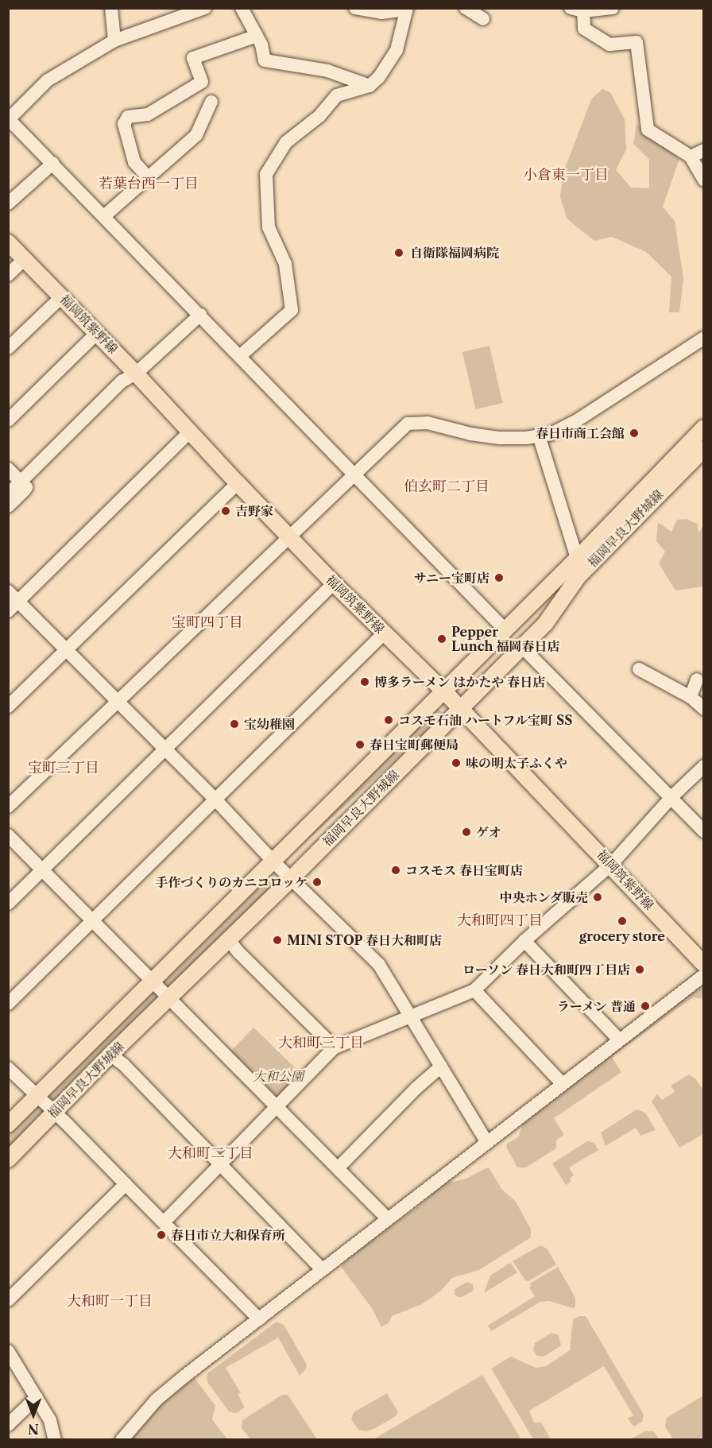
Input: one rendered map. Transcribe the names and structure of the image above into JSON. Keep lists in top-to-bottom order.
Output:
{
  "streets": {
    "main road": ["福岡筑紫野線", "福岡早良大野城線"]
  },
  "crossings": [
    ["福岡筑紫野線", "福岡早良大野城線"]
  ],
  "districts": [
    "小倉東一丁目",
    "若葉台西一丁目",
    "伯玄町二丁目",
    "宝町四丁目",
    "宝町三丁目",
    "大和町四丁目",
    "大和町三丁目",
    "大和町二丁目",
    "大和町一丁目"
  ],
  "parks": ["大和公園"],
  "places": [
    "自衛隊福岡病院",
    "春日市商工会館",
    "吉野家",
    "サニー宝町店",
    "Pepper Lunch 福岡春日店",
    "博多ラーメン はかたや 春日店",
    "コスモ石油 ハートフル宝町 SS",
    "宝幼稚園",
    "春日宝町郵便局",
    "味の明太子ふくや",
    "ゲオ",
    "コスモス 春日宝町店",
    "手作づくりのカニコロッケ",
    "中央ホンダ販売",
    "grocery store",
    "MINI STOP 春日大和町店",
    "ローソン 春日大和町四丁目店",
    "ラーメン 普通",
    "春日市立大和保育所"
  ],
  "north": "bottom"
}
